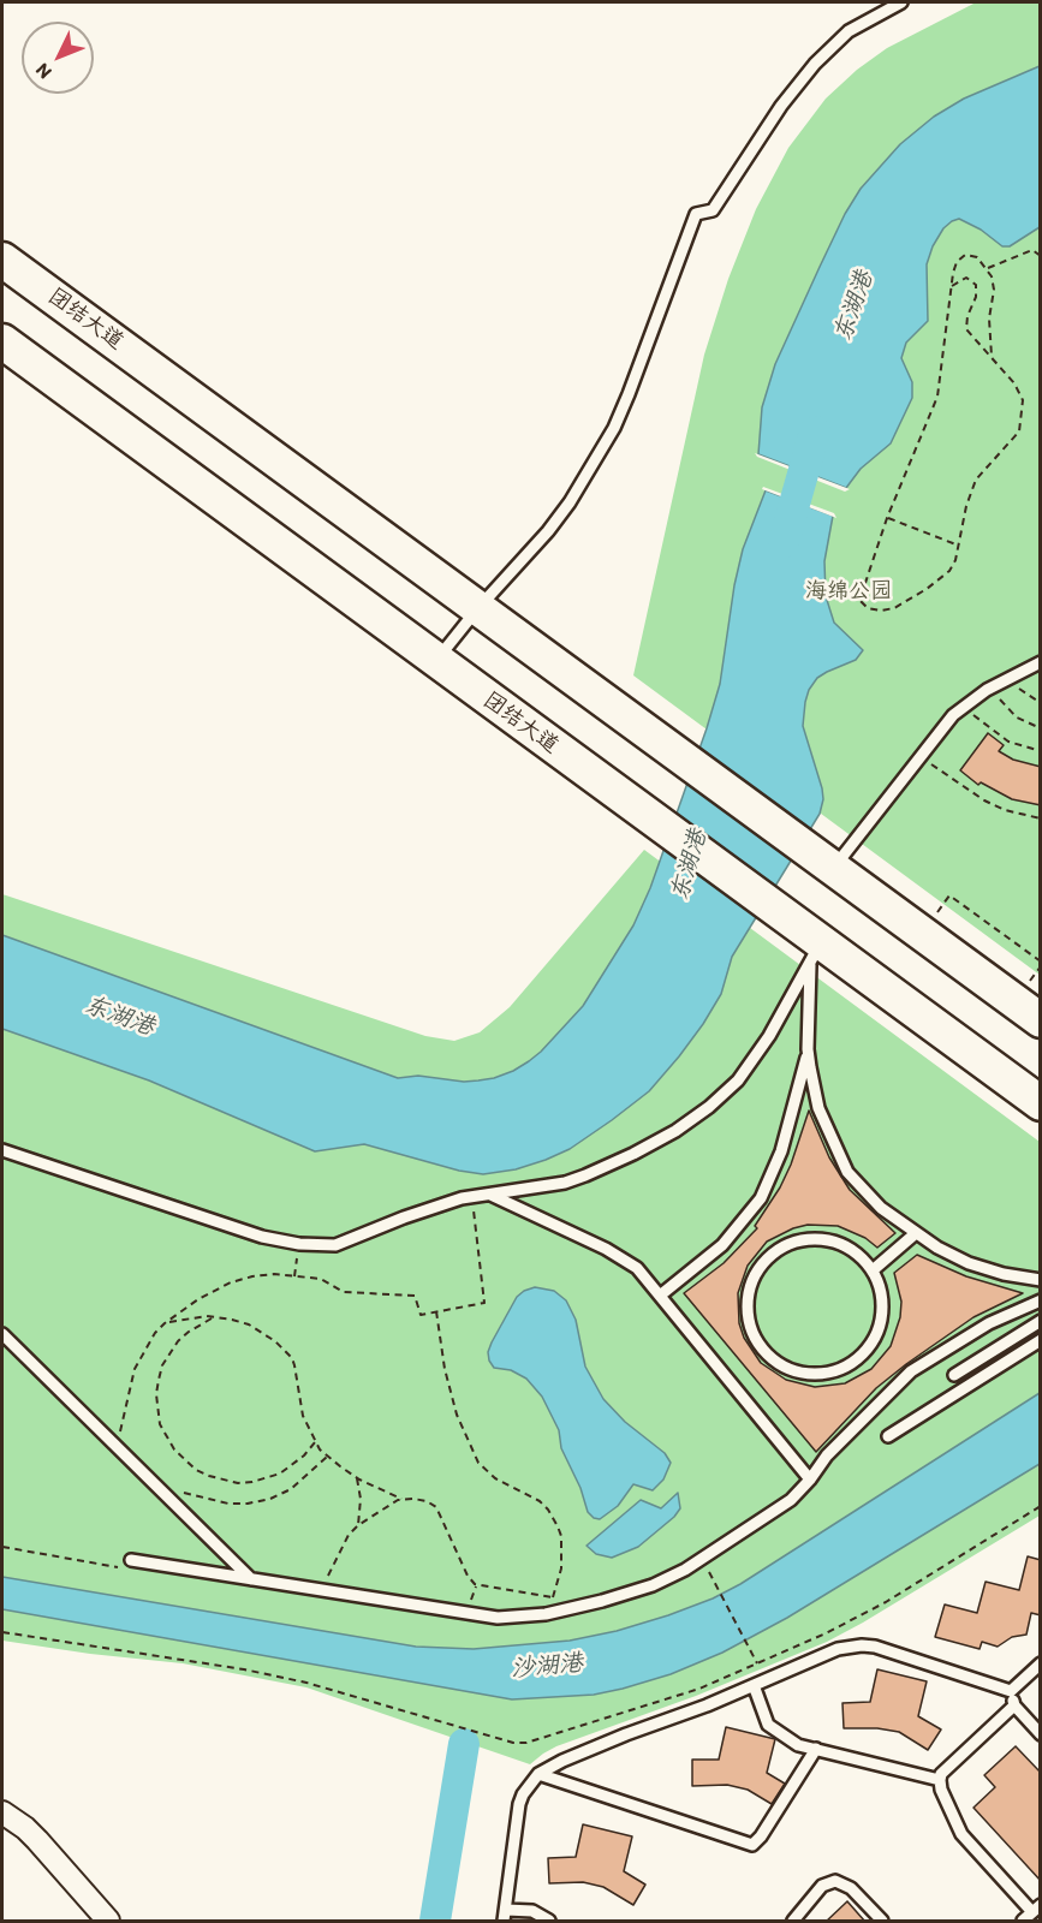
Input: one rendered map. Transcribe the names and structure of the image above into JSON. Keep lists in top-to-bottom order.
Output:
{
  "streets": {
    "main road": ["团结大道"]
  },
  "water": ["东湖港", "沙湖港"],
  "parks": ["海绵公园"],
  "north": "bottom left"
}
